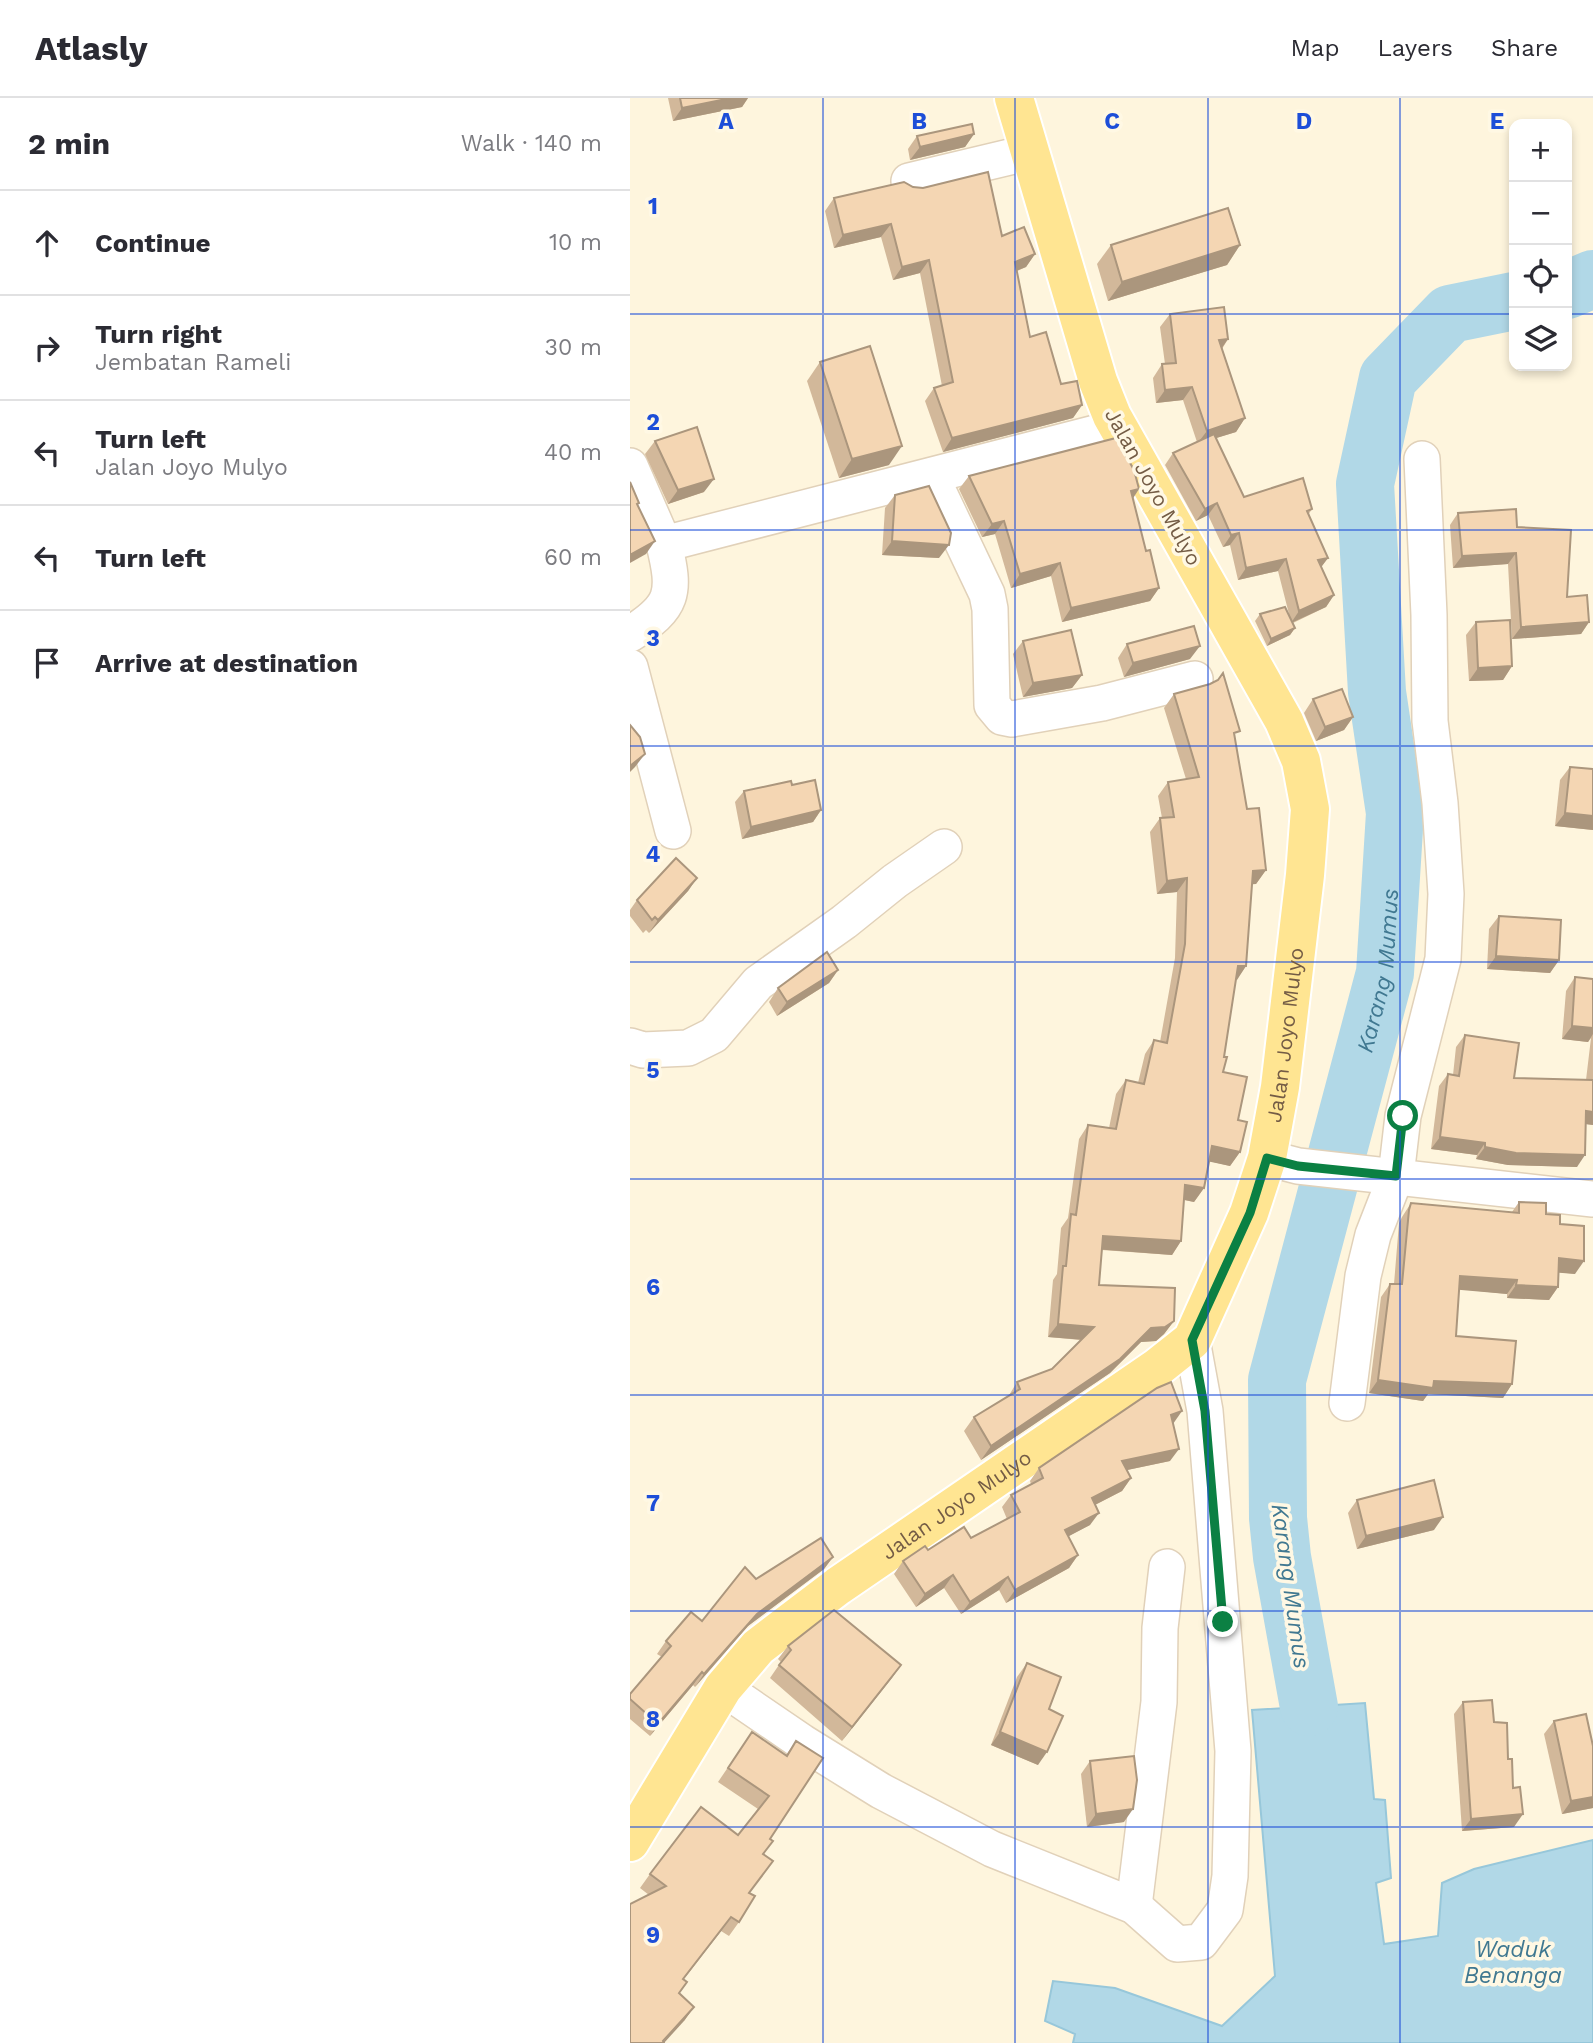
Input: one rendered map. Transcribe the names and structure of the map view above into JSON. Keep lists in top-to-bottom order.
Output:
{
  "streets": {
    "main road": ["Jalan Joyo Mulyo"]
  },
  "water": ["Karang Mumus", "Waduk Benanga"],
  "page": {
    "header": "Atlasly",
    "nav": ["Map", "Layers", "Share"],
    "heading": ["2 min", "Walk · 140 m"],
    "map_buttons": ["+", "−"],
    "list": [
      ["Continue", "10 m"],
      ["Turn right", "Jembatan Rameli", "30 m"],
      ["Turn left", "Jalan Joyo Mulyo", "40 m"],
      ["Turn left", "60 m"],
      "Arrive at destination"
    ]
  },
  "grid": {
    "columns": [
      "A",
      "B",
      "C",
      "D",
      "E"
    ],
    "rows": [
      "1",
      "2",
      "3",
      "4",
      "5",
      "6",
      "7",
      "8",
      "9"
    ]
  }
}
